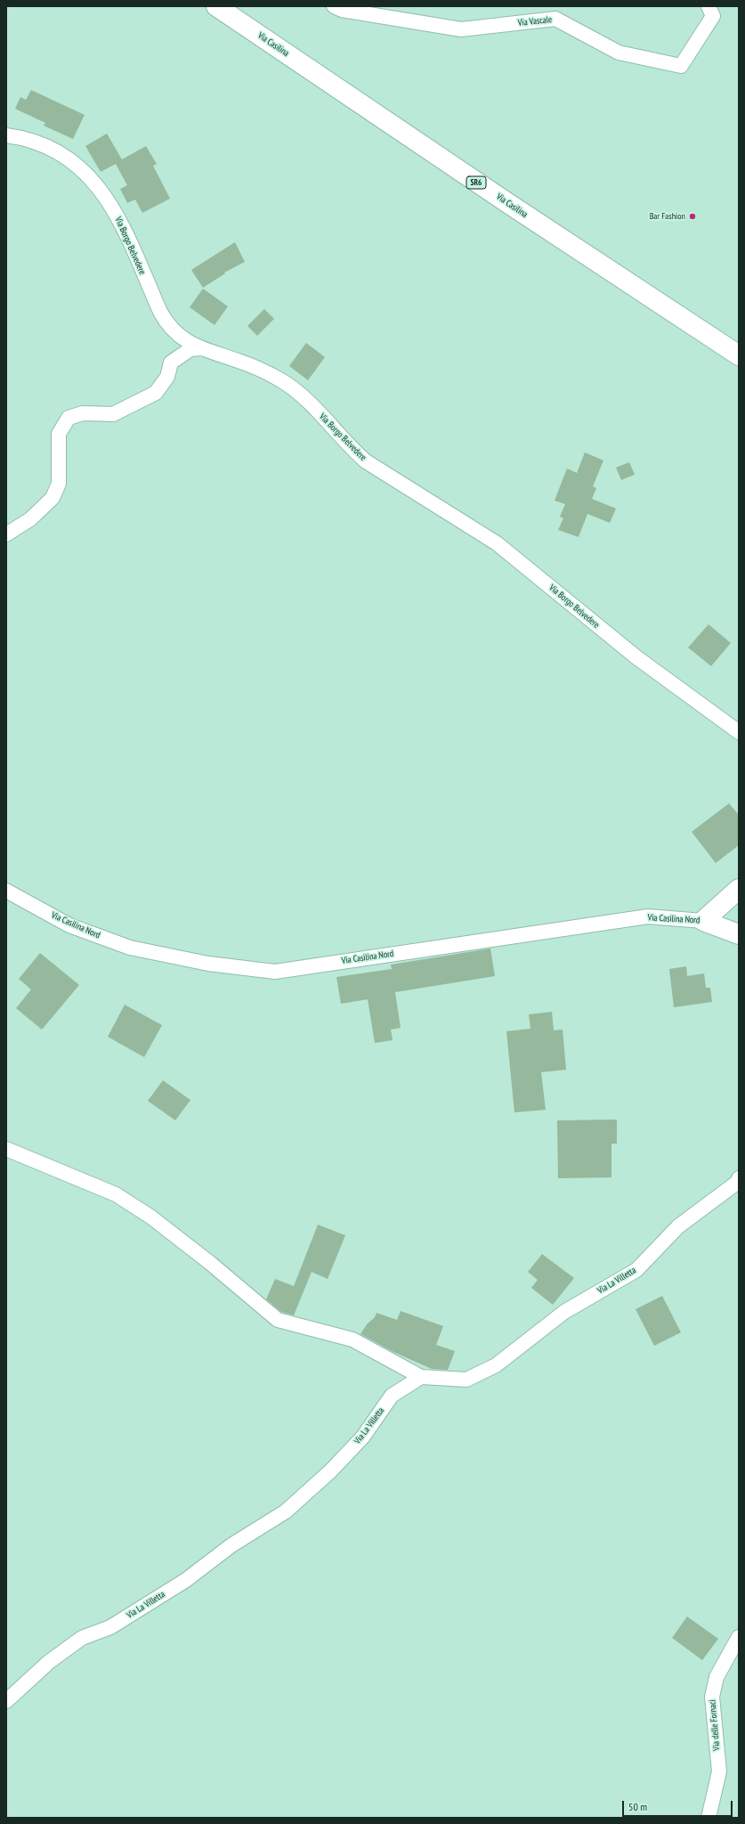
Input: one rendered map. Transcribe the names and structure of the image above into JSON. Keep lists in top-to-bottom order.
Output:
{
  "streets": {
    "main road": ["Via Casilina", "SR6", "Via Casilina Nord"],
    "street": [
      "Via Vascale",
      "Via Borgo Belvedere",
      "Via La Villetta",
      "Via delle Fornaci"
    ]
  },
  "places": ["Bar Fashion"],
  "scale_bar": "50 m"
}
